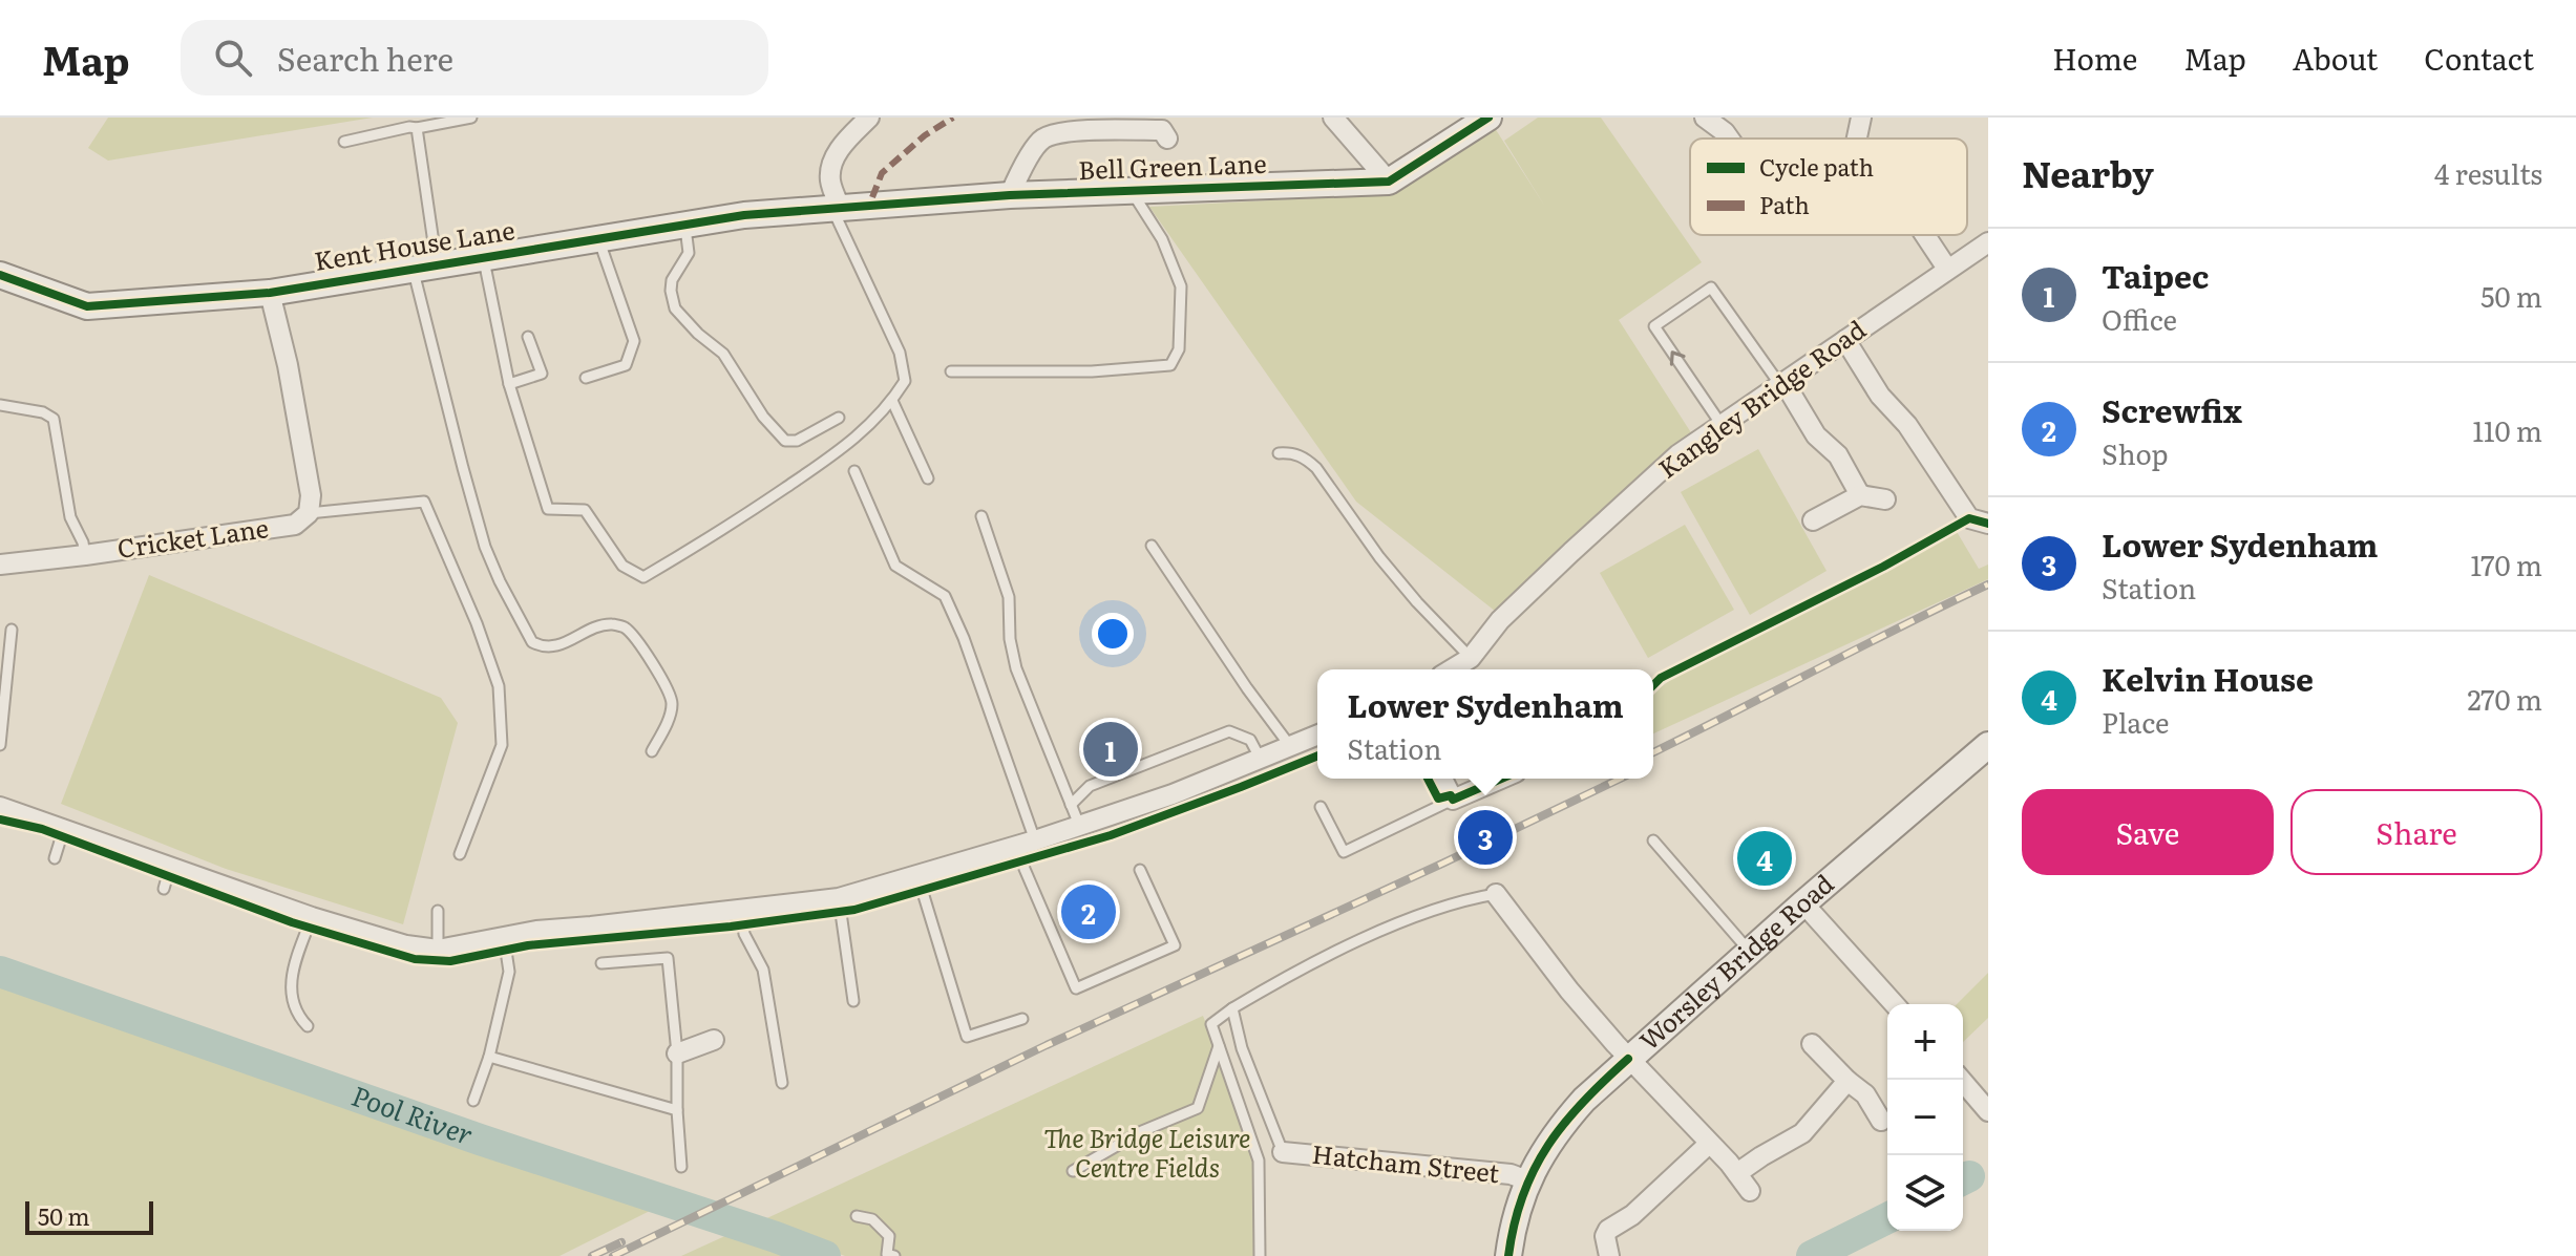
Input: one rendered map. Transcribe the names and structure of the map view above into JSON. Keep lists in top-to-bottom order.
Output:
{
  "streets": {
    "street": [
      "Bell Green Lane",
      "Kent House Lane",
      "Kangley Bridge Road",
      "Cricket Lane",
      "Worsley Bridge Road",
      "Hatcham Street"
    ]
  },
  "crossings": [
    ["Bell Green Lane", "Kent House Lane"],
    ["Worsley Bridge Road", "Hatcham Street"]
  ],
  "water": ["Pool River"],
  "parks": ["The Bridge Leisure Centre Fields"],
  "legend": ["Cycle path", "Path"],
  "scale_bar": "50 m",
  "page": {
    "header": "Map",
    "search": "Search here",
    "nav": [
      "Home",
      "Map",
      "About",
      "Contact"
    ],
    "heading": ["Nearby", "4 results"],
    "list": [
      {
        "mark": "1",
        "name": "Taipec",
        "note": "Office",
        "value": "50 m"
      },
      {
        "mark": "2",
        "name": "Screwfix",
        "note": "Shop",
        "value": "110 m"
      },
      {
        "mark": "3",
        "name": "Lower Sydenham",
        "note": "Station",
        "value": "170 m"
      },
      {
        "mark": "4",
        "name": "Kelvin House",
        "note": "Place",
        "value": "270 m"
      }
    ],
    "popup": ["Lower Sydenham", "Station"],
    "pins": [
      "1",
      "3",
      "4",
      "2"
    ],
    "buttons": ["Save", "Share"],
    "map_buttons": ["+", "−"],
    "scale": "50 m"
  }
}
